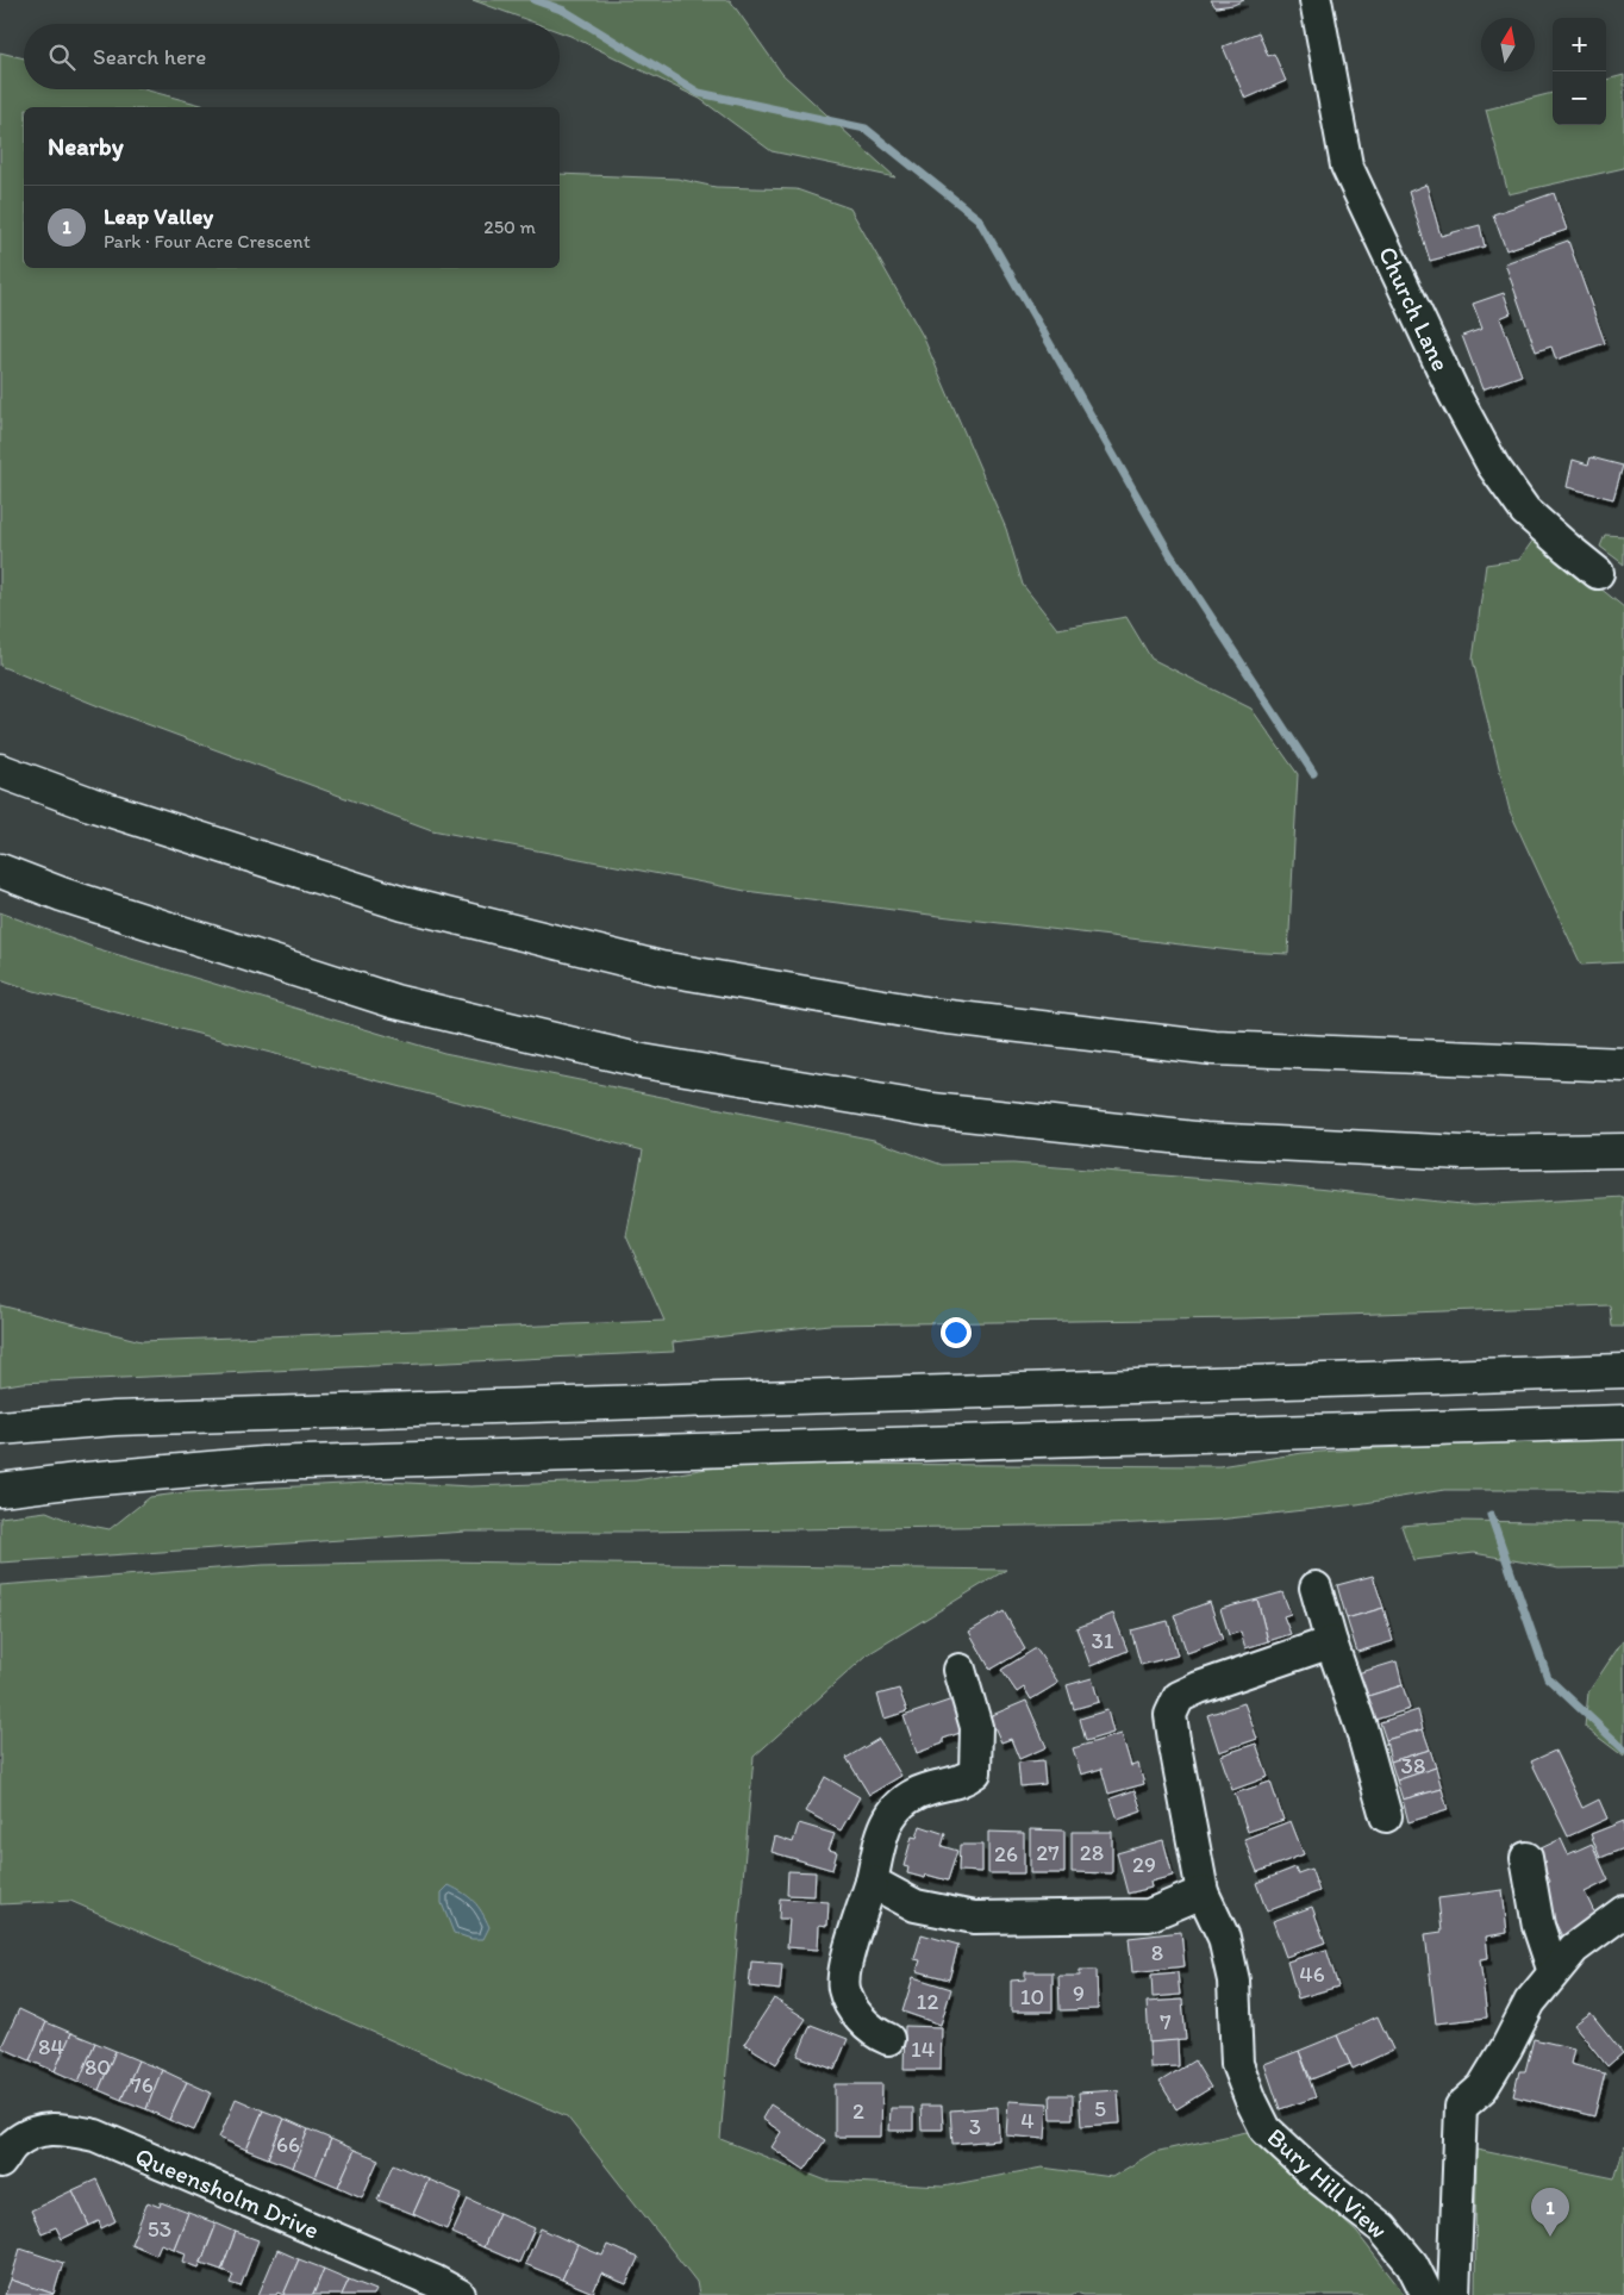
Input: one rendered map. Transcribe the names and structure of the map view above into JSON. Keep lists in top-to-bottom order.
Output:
{
  "streets": {
    "street": ["Church Lane", "Bury Hill View", "Queensholm Drive"]
  },
  "house_numbers": [
    "31",
    "38",
    "27",
    "28",
    "26",
    "29",
    "8",
    "46",
    "9",
    "10",
    "12",
    "7",
    "84",
    "14",
    "80",
    "76",
    "5",
    "2",
    "4",
    "3",
    "66",
    "53"
  ],
  "north": "top",
  "page": {
    "map_buttons": ["+", "−"],
    "search": "Search here",
    "heading": "Nearby",
    "list": [
      {
        "mark": "1",
        "name": "Leap Valley",
        "note": "Park · Four Acre Crescent",
        "value": "250 m"
      }
    ],
    "pins": "1"
  }
}
